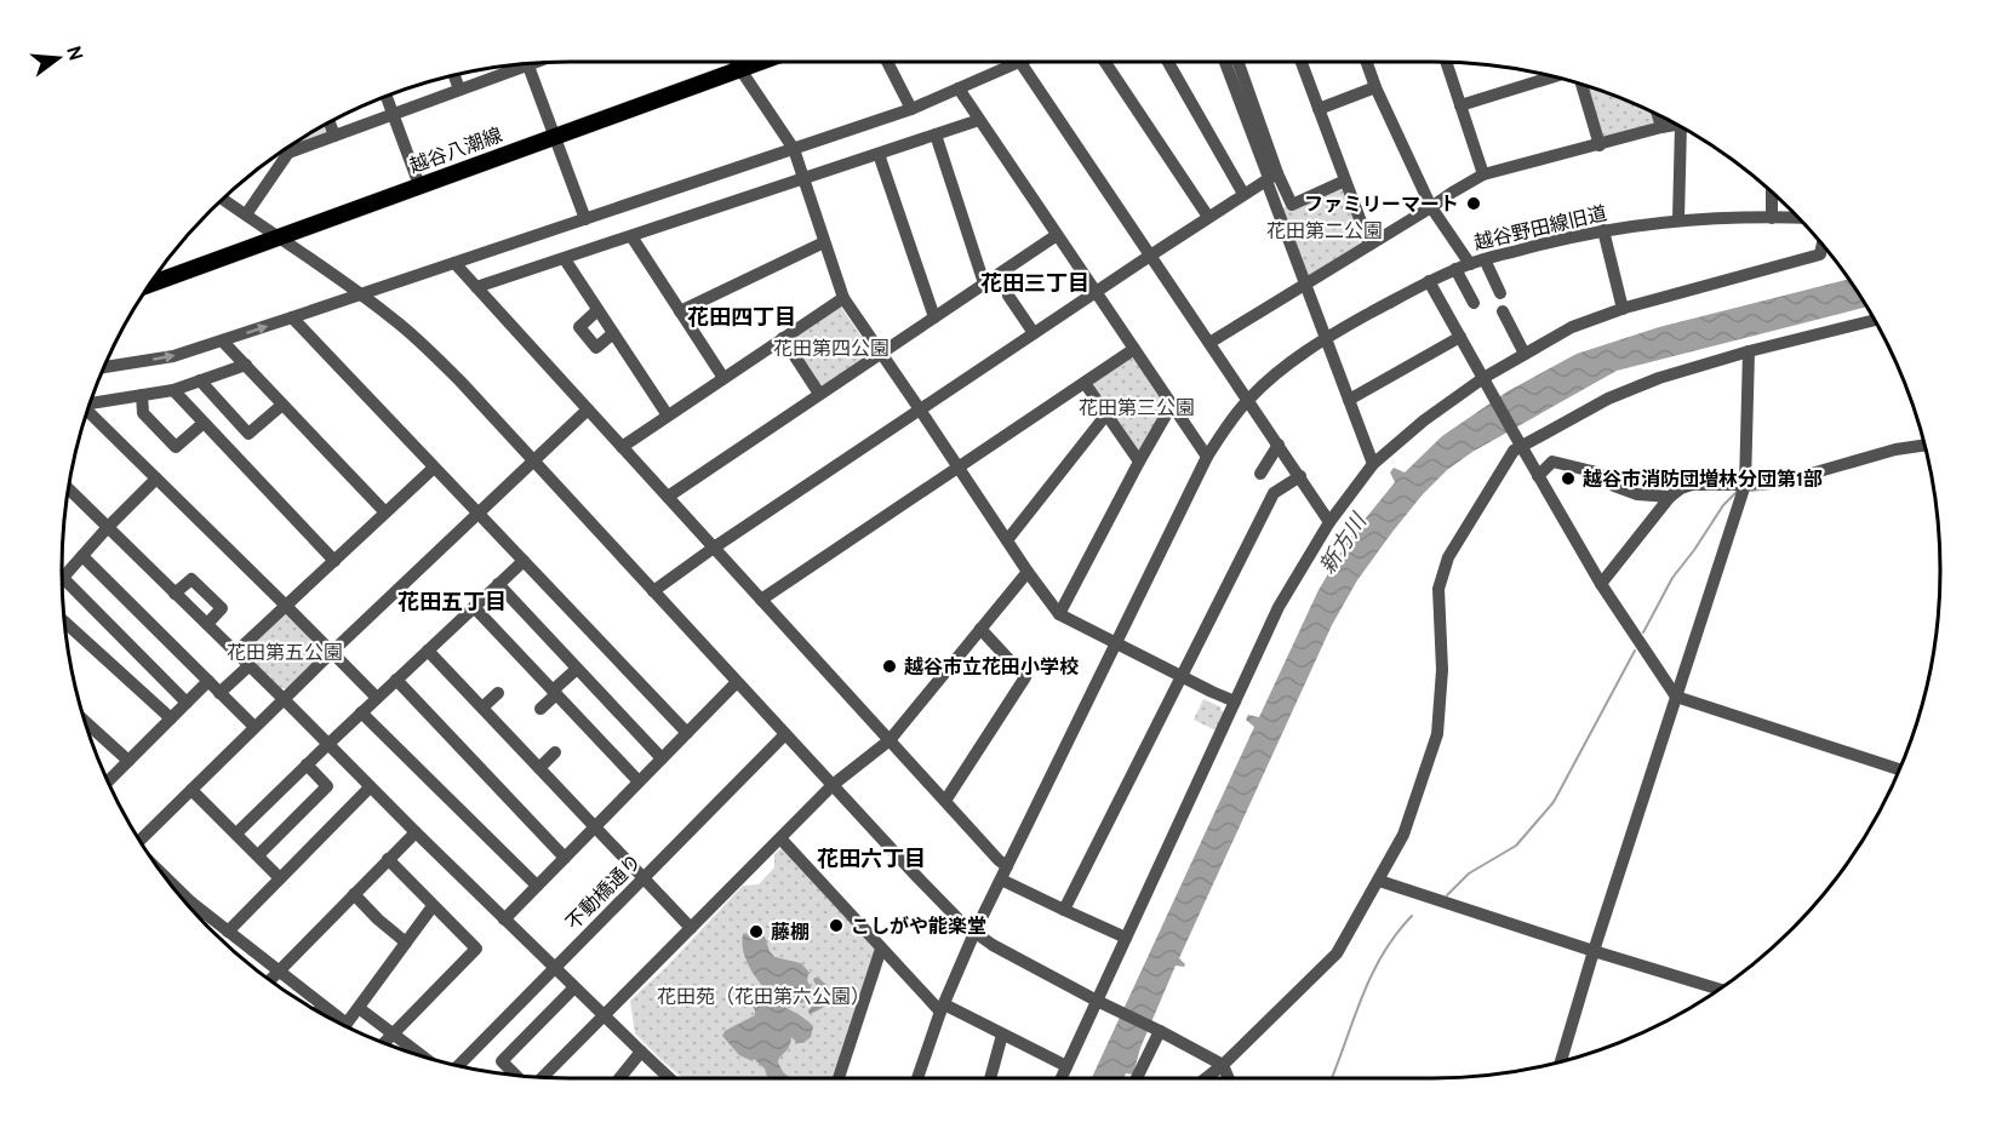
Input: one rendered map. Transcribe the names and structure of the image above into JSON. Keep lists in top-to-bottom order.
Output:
{
  "streets": {
    "main road": ["越谷八潮線"],
    "street": ["越谷野田線旧道", "不動橋通り"]
  },
  "districts": [
    "花田三丁目",
    "花田四丁目",
    "花田五丁目",
    "花田六丁目"
  ],
  "water": ["新方川"],
  "parks": [
    "花田第二公園",
    "花田第四公園",
    "花田第三公園",
    "花田第五公園",
    "花田苑（花田第六公園）"
  ],
  "places": [
    "ファミリーマート",
    "越谷市消防団増林分団第1部",
    "越谷市立花田小学校",
    "こしがや能楽堂",
    "藤棚"
  ],
  "north": "right"
}
